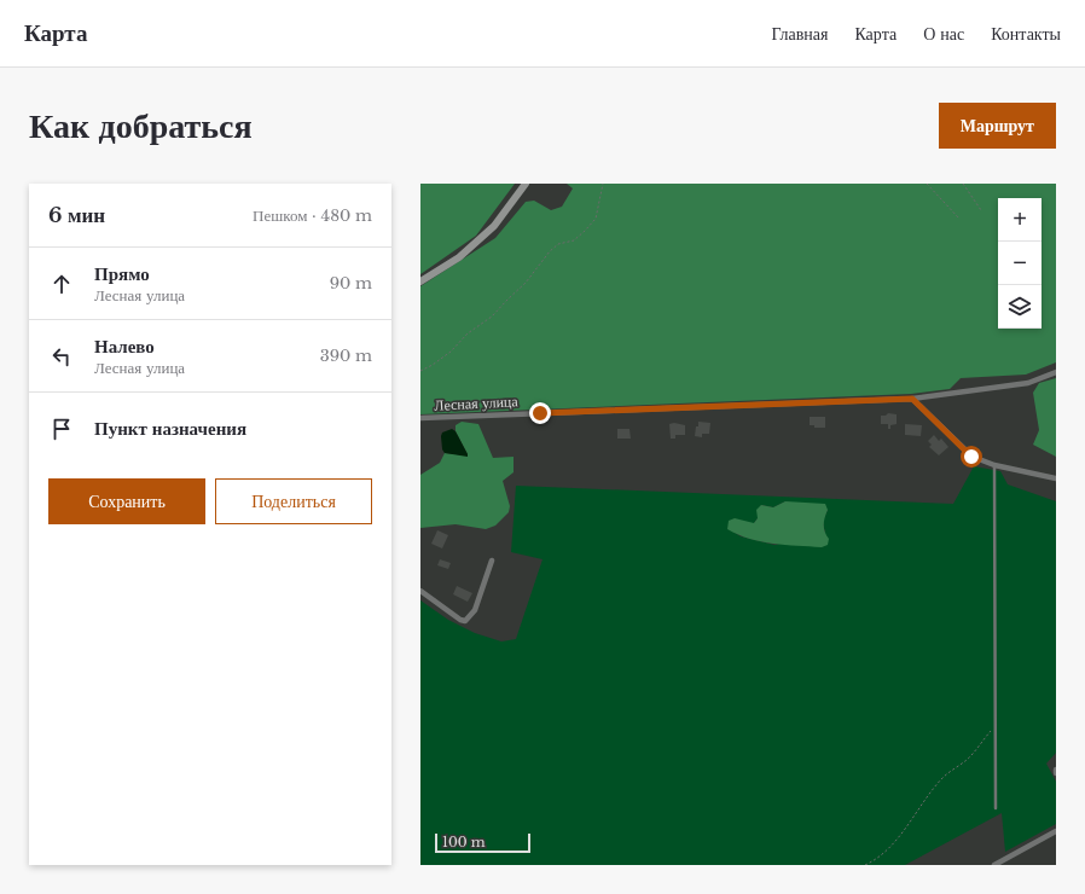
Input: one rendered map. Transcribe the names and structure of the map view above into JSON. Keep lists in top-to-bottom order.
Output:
{
  "streets": {
    "street": ["Лесная улица"]
  },
  "scale_bar": "100 m",
  "page": {
    "header": "Карта",
    "nav": [
      "Главная",
      "Карта",
      "О нас",
      "Контакты"
    ],
    "buttons": [
      "Маршрут",
      ["Сохранить", "Поделиться"]
    ],
    "title": "Как добраться",
    "heading": ["6 мин", "Пешком · 480 m"],
    "map_buttons": ["+", "−"],
    "list": [
      ["Прямо", "Лесная улица", "90 m"],
      ["Налево", "Лесная улица", "390 m"],
      "Пункт назначения"
    ],
    "scale": "100 m"
  }
}
